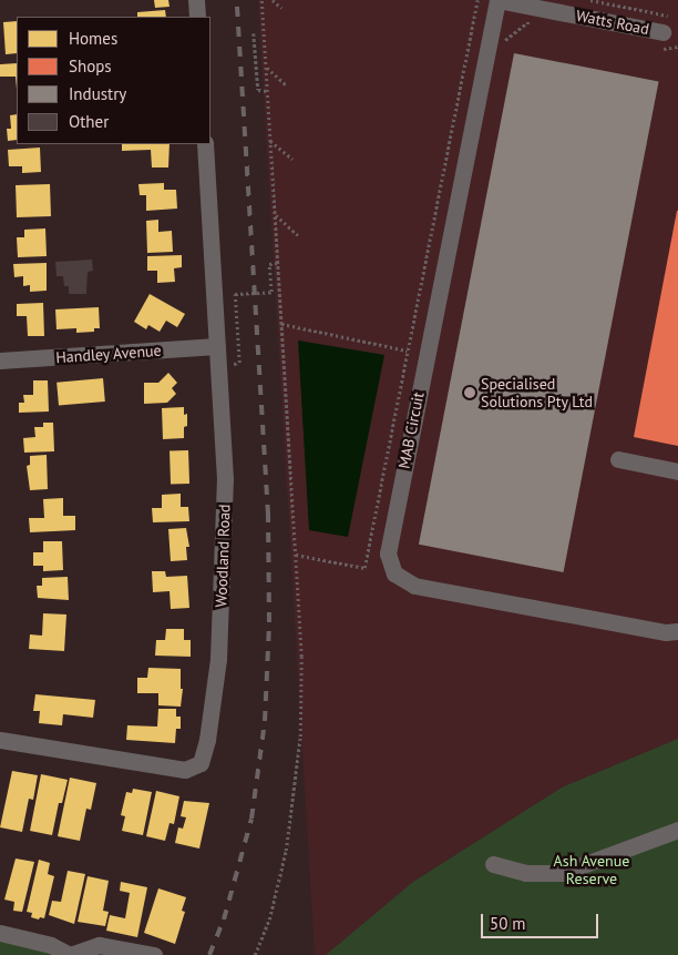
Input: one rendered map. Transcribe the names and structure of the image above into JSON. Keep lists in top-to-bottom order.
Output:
{
  "streets": {
    "street": [
      "Watts Road",
      "Handley Avenue",
      "MAB Circuit",
      "Woodland Road"
    ]
  },
  "crossings": [
    ["Watts Road", "MAB Circuit"],
    ["Handley Avenue", "Woodland Road"]
  ],
  "parks": ["Ash Avenue Reserve"],
  "places": ["Specialised Solutions Pty Ltd"],
  "legend": [
    "Homes",
    "Shops",
    "Industry",
    "Other"
  ],
  "scale_bar": "50 m"
}
